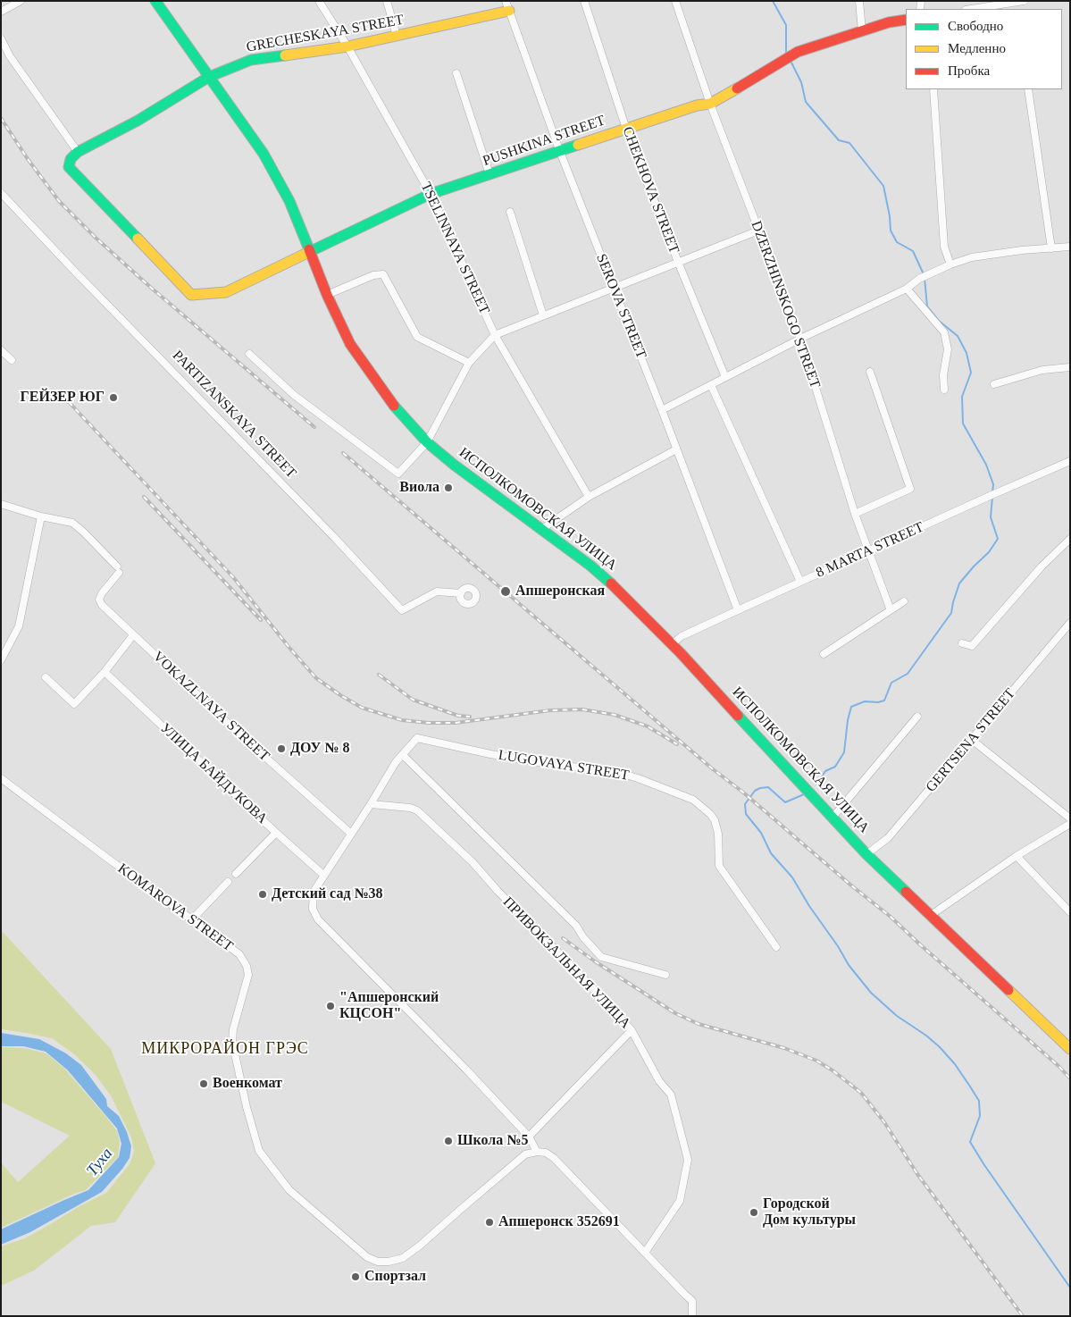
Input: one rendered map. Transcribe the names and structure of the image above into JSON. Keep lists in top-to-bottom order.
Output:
{
  "streets": {
    "street": [
      "GRECHESKAYA STREET",
      "PUSHKINA STREET",
      "CHEKHOVA STREET",
      "TSELINNAYA STREET",
      "DZERZHINSKOGO STREET",
      "SEROVA STREET",
      "PARTIZANSKAYA STREET",
      "ИСПОЛКОМОВСКАЯ УЛИЦА",
      "8 MARTA STREET",
      "VOKAZLNAYA STREET",
      "GERTSENA STREET",
      "LUGOVAYA STREET",
      "УЛИЦА БАЙДУКОВА",
      "KOMAROVA STREET",
      "ПРИВОКЗАЛЬНАЯ УЛИЦА"
    ]
  },
  "crossings": [
    ["GRECHESKAYA STREET", "PUSHKINA STREET"],
    ["GRECHESKAYA STREET", "TSELINNAYA STREET"],
    ["GRECHESKAYA STREET", "SEROVA STREET"],
    ["GRECHESKAYA STREET", "ИСПОЛКОМОВСКАЯ УЛИЦА"],
    ["PUSHKINA STREET", "CHEKHOVA STREET"],
    ["PUSHKINA STREET", "TSELINNAYA STREET"],
    ["PUSHKINA STREET", "DZERZHINSKOGO STREET"],
    ["PUSHKINA STREET", "SEROVA STREET"],
    ["PUSHKINA STREET", "ИСПОЛКОМОВСКАЯ УЛИЦА"],
    ["DZERZHINSKOGO STREET", "8 MARTA STREET"],
    ["SEROVA STREET", "8 MARTA STREET"],
    ["ИСПОЛКОМОВСКАЯ УЛИЦА", "8 MARTA STREET"],
    ["ИСПОЛКОМОВСКАЯ УЛИЦА", "GERTSENA STREET"],
    ["LUGOVAYA STREET", "ПРИВОКЗАЛЬНАЯ УЛИЦА"]
  ],
  "districts": ["МИКРОРАЙОН ГРЭС"],
  "water": ["Туха"],
  "places": [
    "ГЕЙЗЕР ЮГ",
    "Виола",
    "Апшеронская",
    "ДОУ № 8",
    "Детский сад №38",
    "\"Апшеронский КЦСОН\"",
    "Военкомат",
    "Школа №5",
    "Городской Дом культуры",
    "Апшеронск 352691",
    "Спортзал"
  ],
  "legend": ["Свободно", "Медленно", "Пробка"]
}
